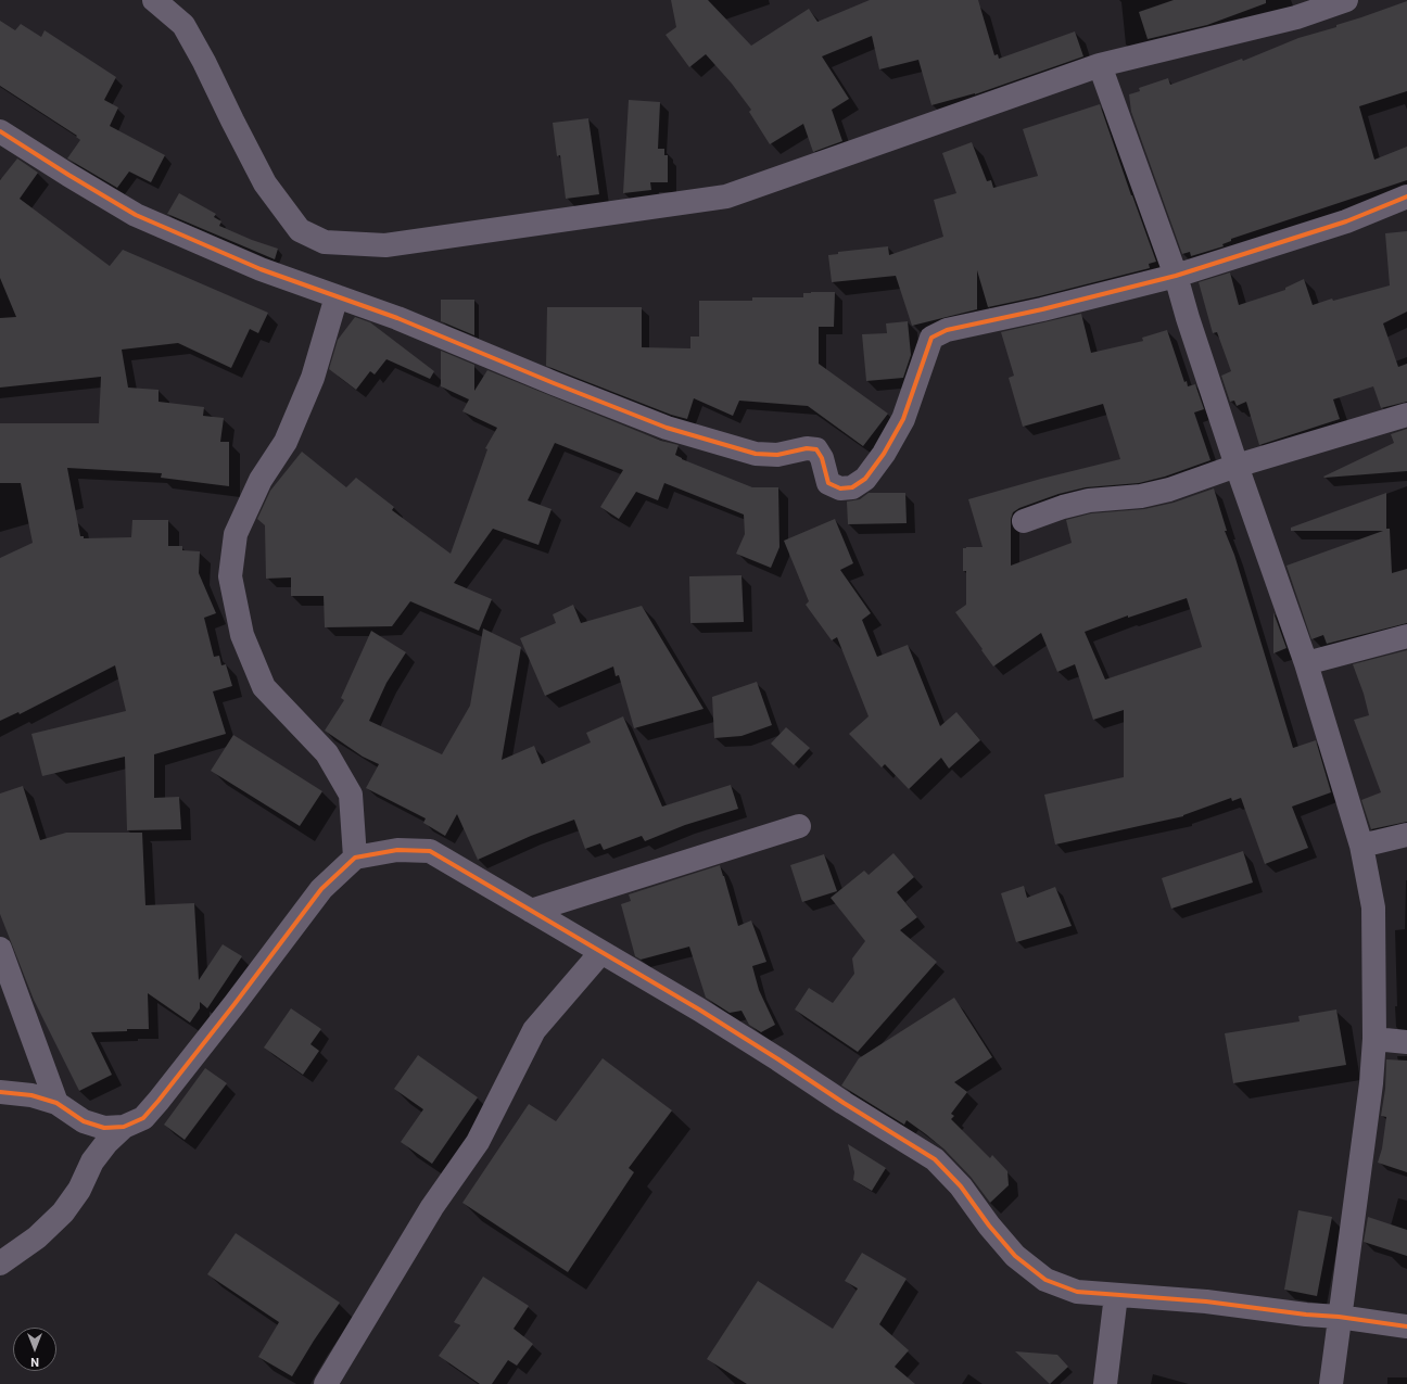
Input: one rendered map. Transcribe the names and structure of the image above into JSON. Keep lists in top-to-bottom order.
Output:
{
  "north": "bottom"
}
